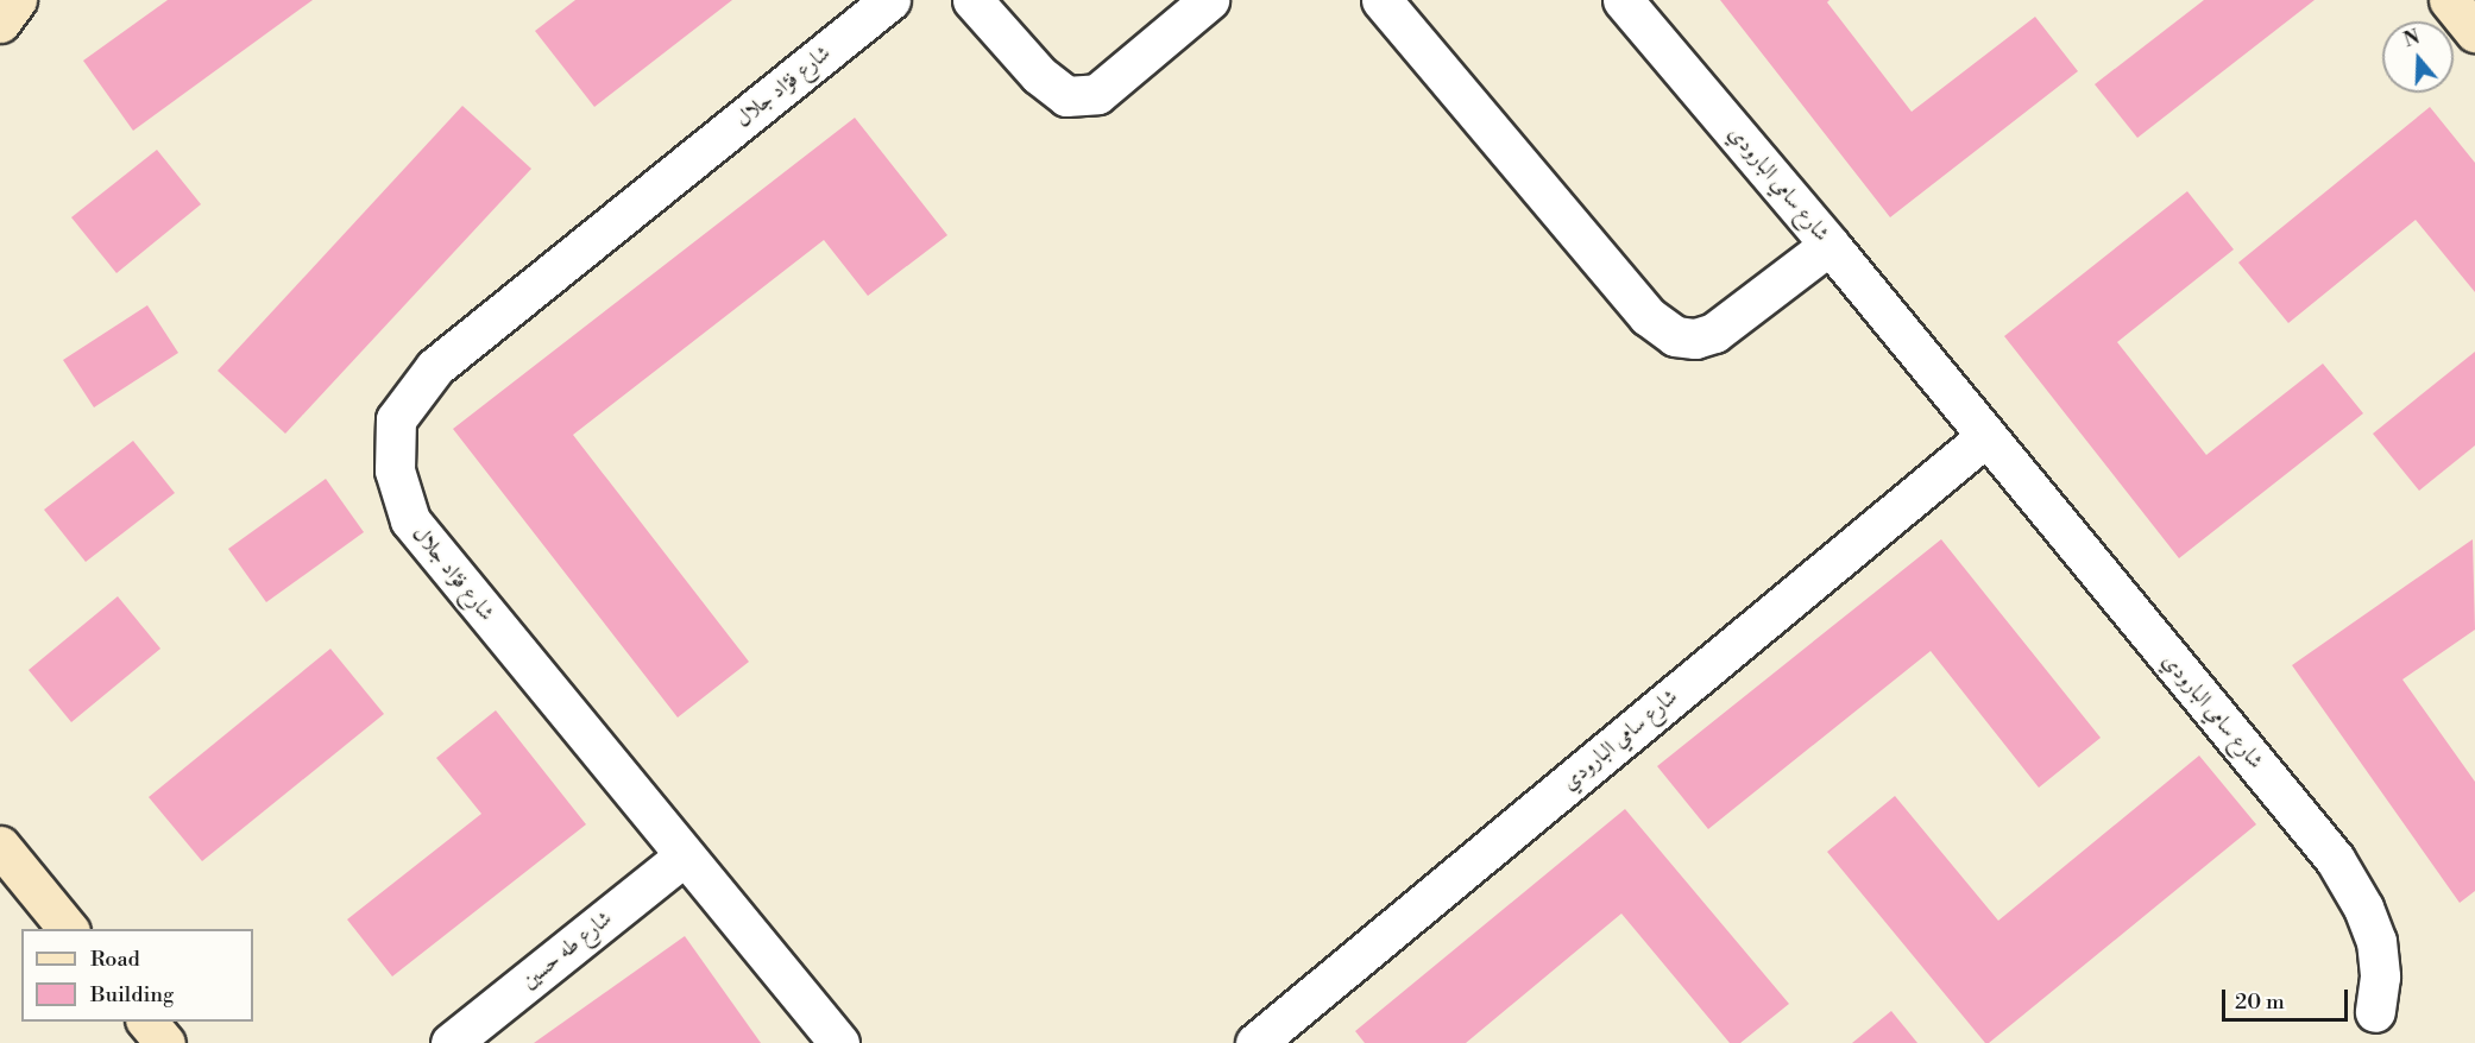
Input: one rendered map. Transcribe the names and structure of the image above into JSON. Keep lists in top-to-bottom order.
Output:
{
  "streets": {
    "street": ["شارع فؤاد جلال", "شارع سامي البارودي", "شارع طه حسين"]
  },
  "crossings": [
    ["شارع فؤاد جلال", "شارع طه حسين"]
  ],
  "legend": ["Road", "Building"],
  "scale_bar": "20 m",
  "north": "top"
}
